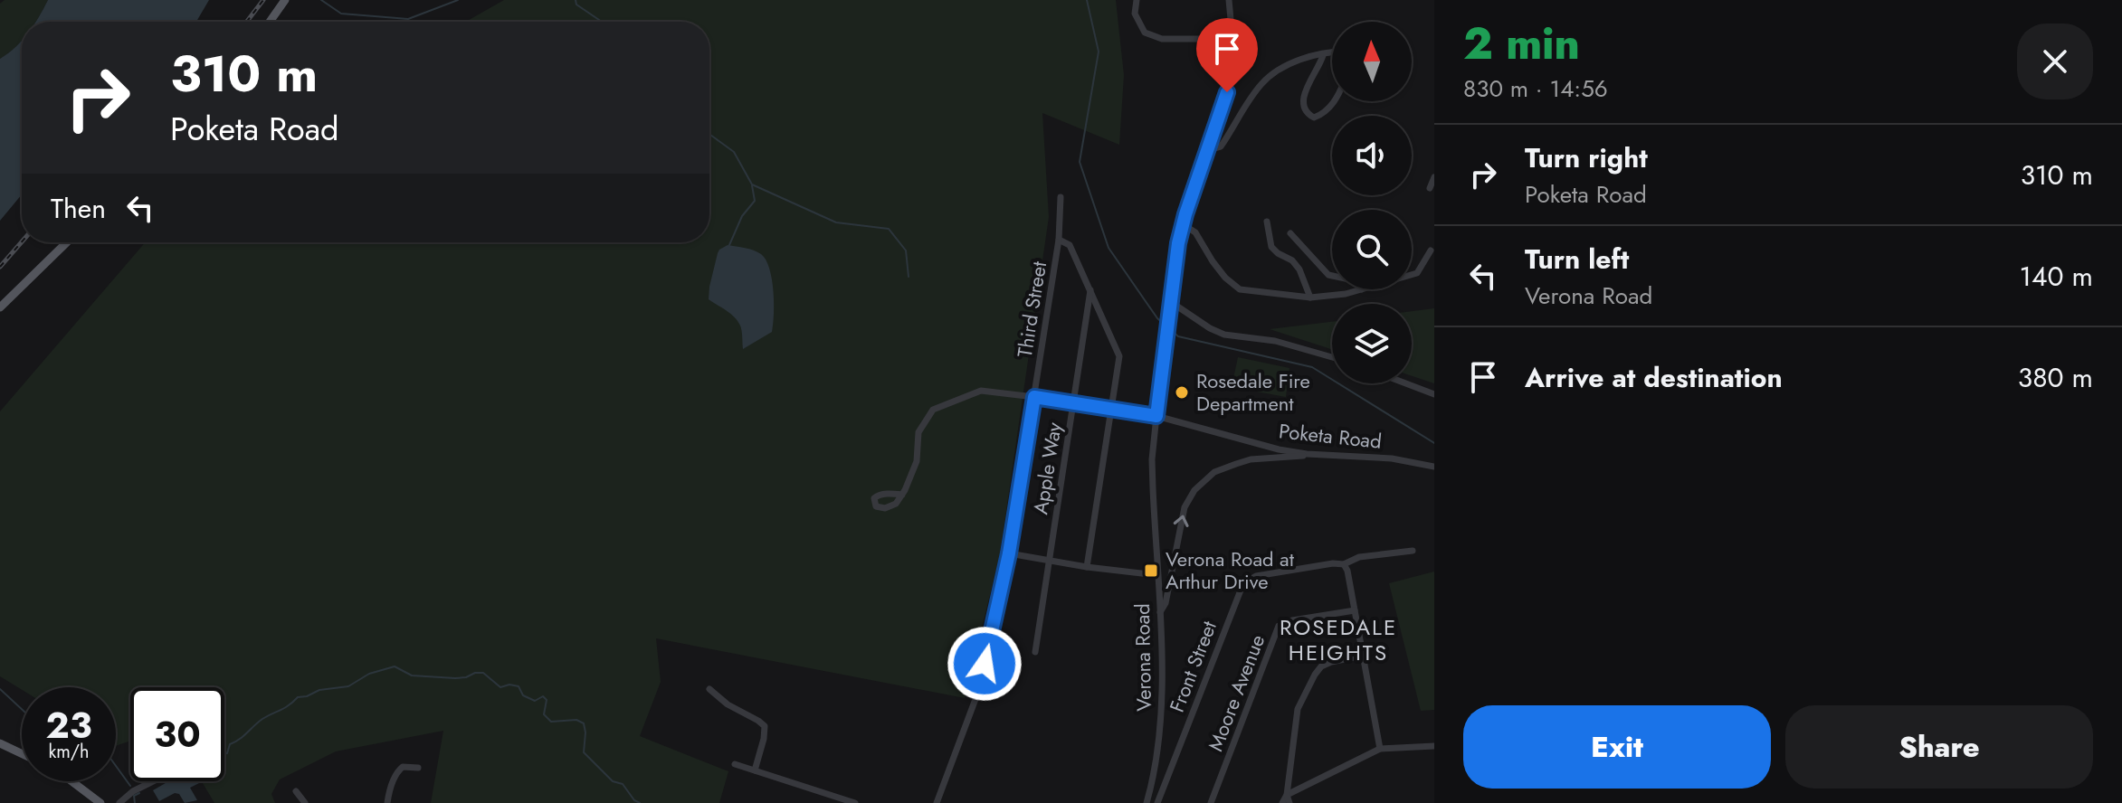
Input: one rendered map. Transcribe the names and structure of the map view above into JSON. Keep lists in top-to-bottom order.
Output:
{
  "streets": {
    "street": [
      "Third Street",
      "Poketa Road",
      "Apple Way",
      "Verona Road",
      "Front Street",
      "Moore Avenue"
    ]
  },
  "crossings": [
    ["Third Street", "Poketa Road"],
    ["Poketa Road", "Apple Way"],
    ["Poketa Road", "Verona Road"]
  ],
  "districts": ["ROSEDALE HEIGHTS"],
  "places": {
    "other": ["Rosedale Fire Department"],
    "transit": ["Verona Road at Arthur Drive"]
  },
  "north": "top",
  "page": {
    "heading": ["2 min", "830 m · 14:56"],
    "turn": ["310 m", "Poketa Road"],
    "list": [
      {
        "name": "Turn right",
        "note": "Poketa Road",
        "value": "310 m"
      },
      {
        "name": "Turn left",
        "note": "Verona Road",
        "value": "140 m"
      },
      {
        "name": "Arrive at destination",
        "value": "380 m"
      }
    ],
    "then": "Then",
    "speed": "23 km/h",
    "limit": "30",
    "buttons": ["Exit", "Share"]
  }
}
